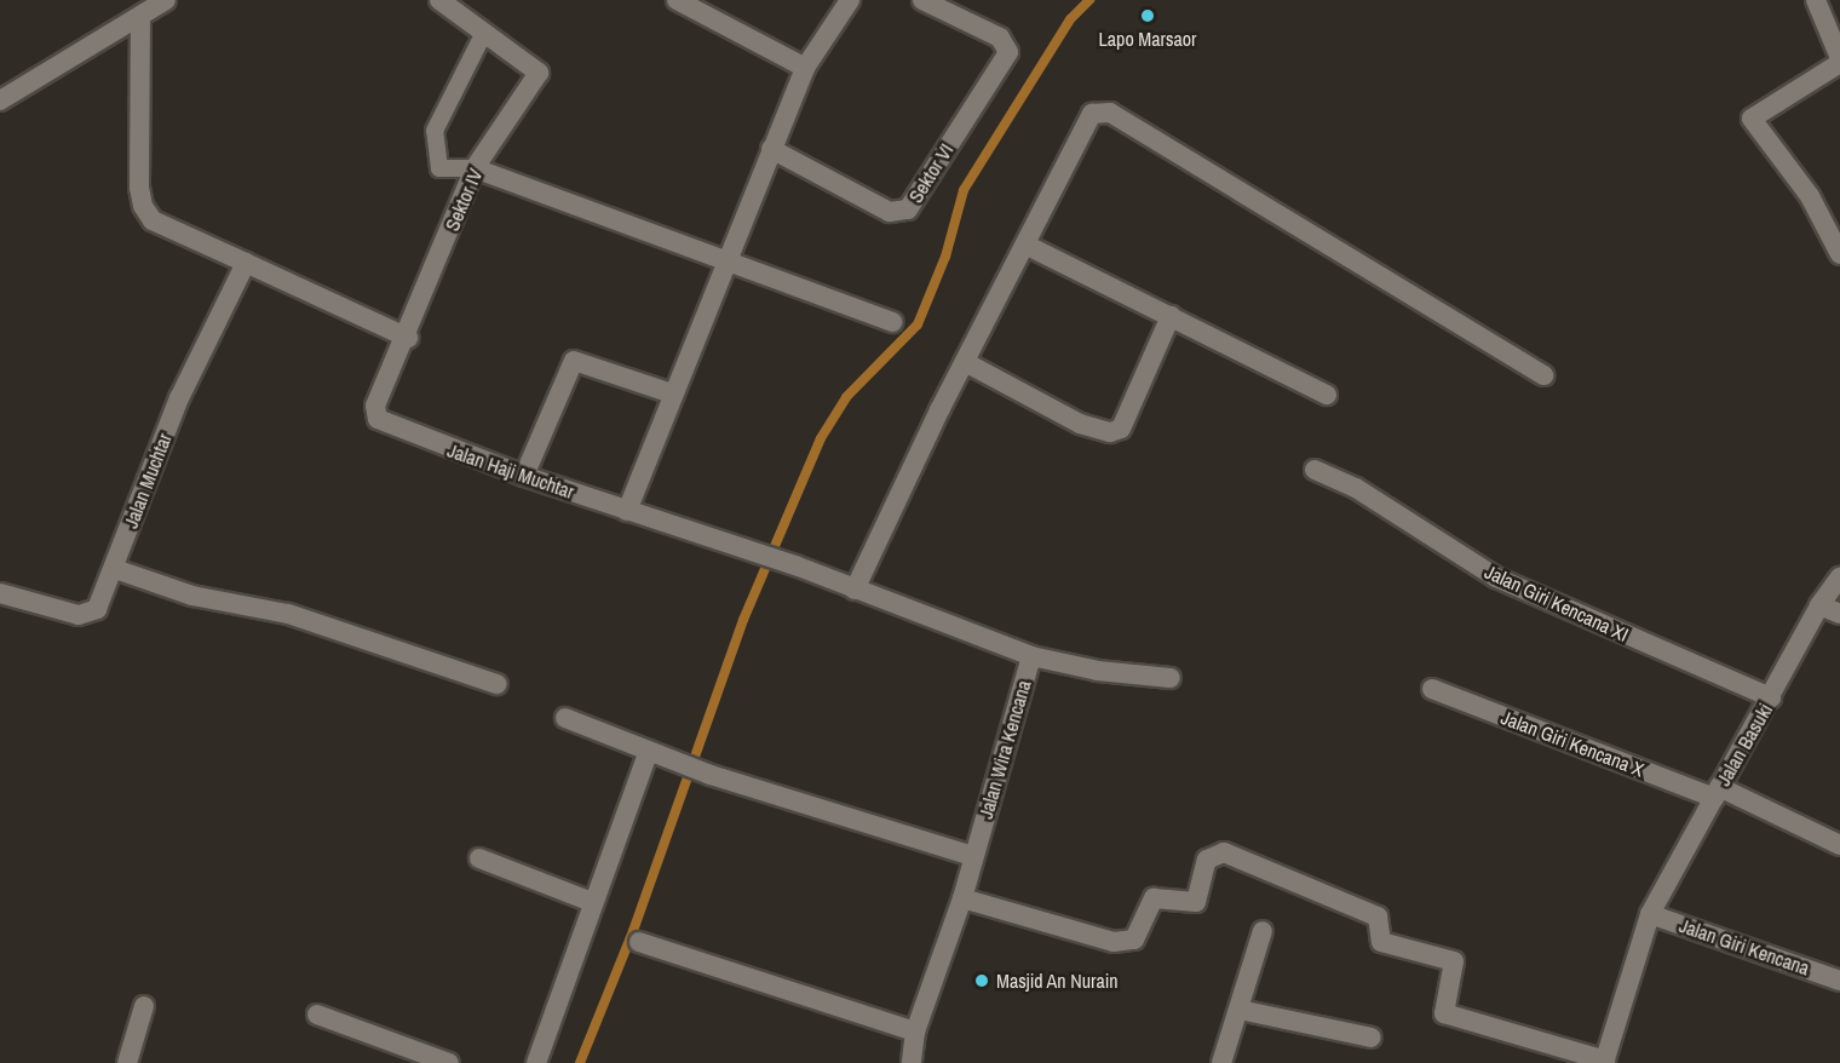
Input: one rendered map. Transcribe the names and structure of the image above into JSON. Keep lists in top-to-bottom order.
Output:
{
  "streets": {
    "street": [
      "Sektor VI",
      "Sektor IV",
      "Jalan Haji Muchtar",
      "Jalan Muchtar",
      "Jalan Giri Kencana XI",
      "Jalan Giri Kencana X",
      "Jalan Basuki",
      "Jalan Wira Kencana",
      "Jalan Giri Kencana"
    ]
  },
  "crossings": [
    ["Sektor IV", "Jalan Haji Muchtar"],
    ["Jalan Haji Muchtar", "Jalan Wira Kencana"],
    ["Jalan Giri Kencana XI", "Jalan Basuki"],
    ["Jalan Giri Kencana X", "Jalan Basuki"],
    ["Jalan Basuki", "Jalan Giri Kencana"]
  ],
  "places": ["Lapo Marsaor", "Masjid An Nurain"]
}
